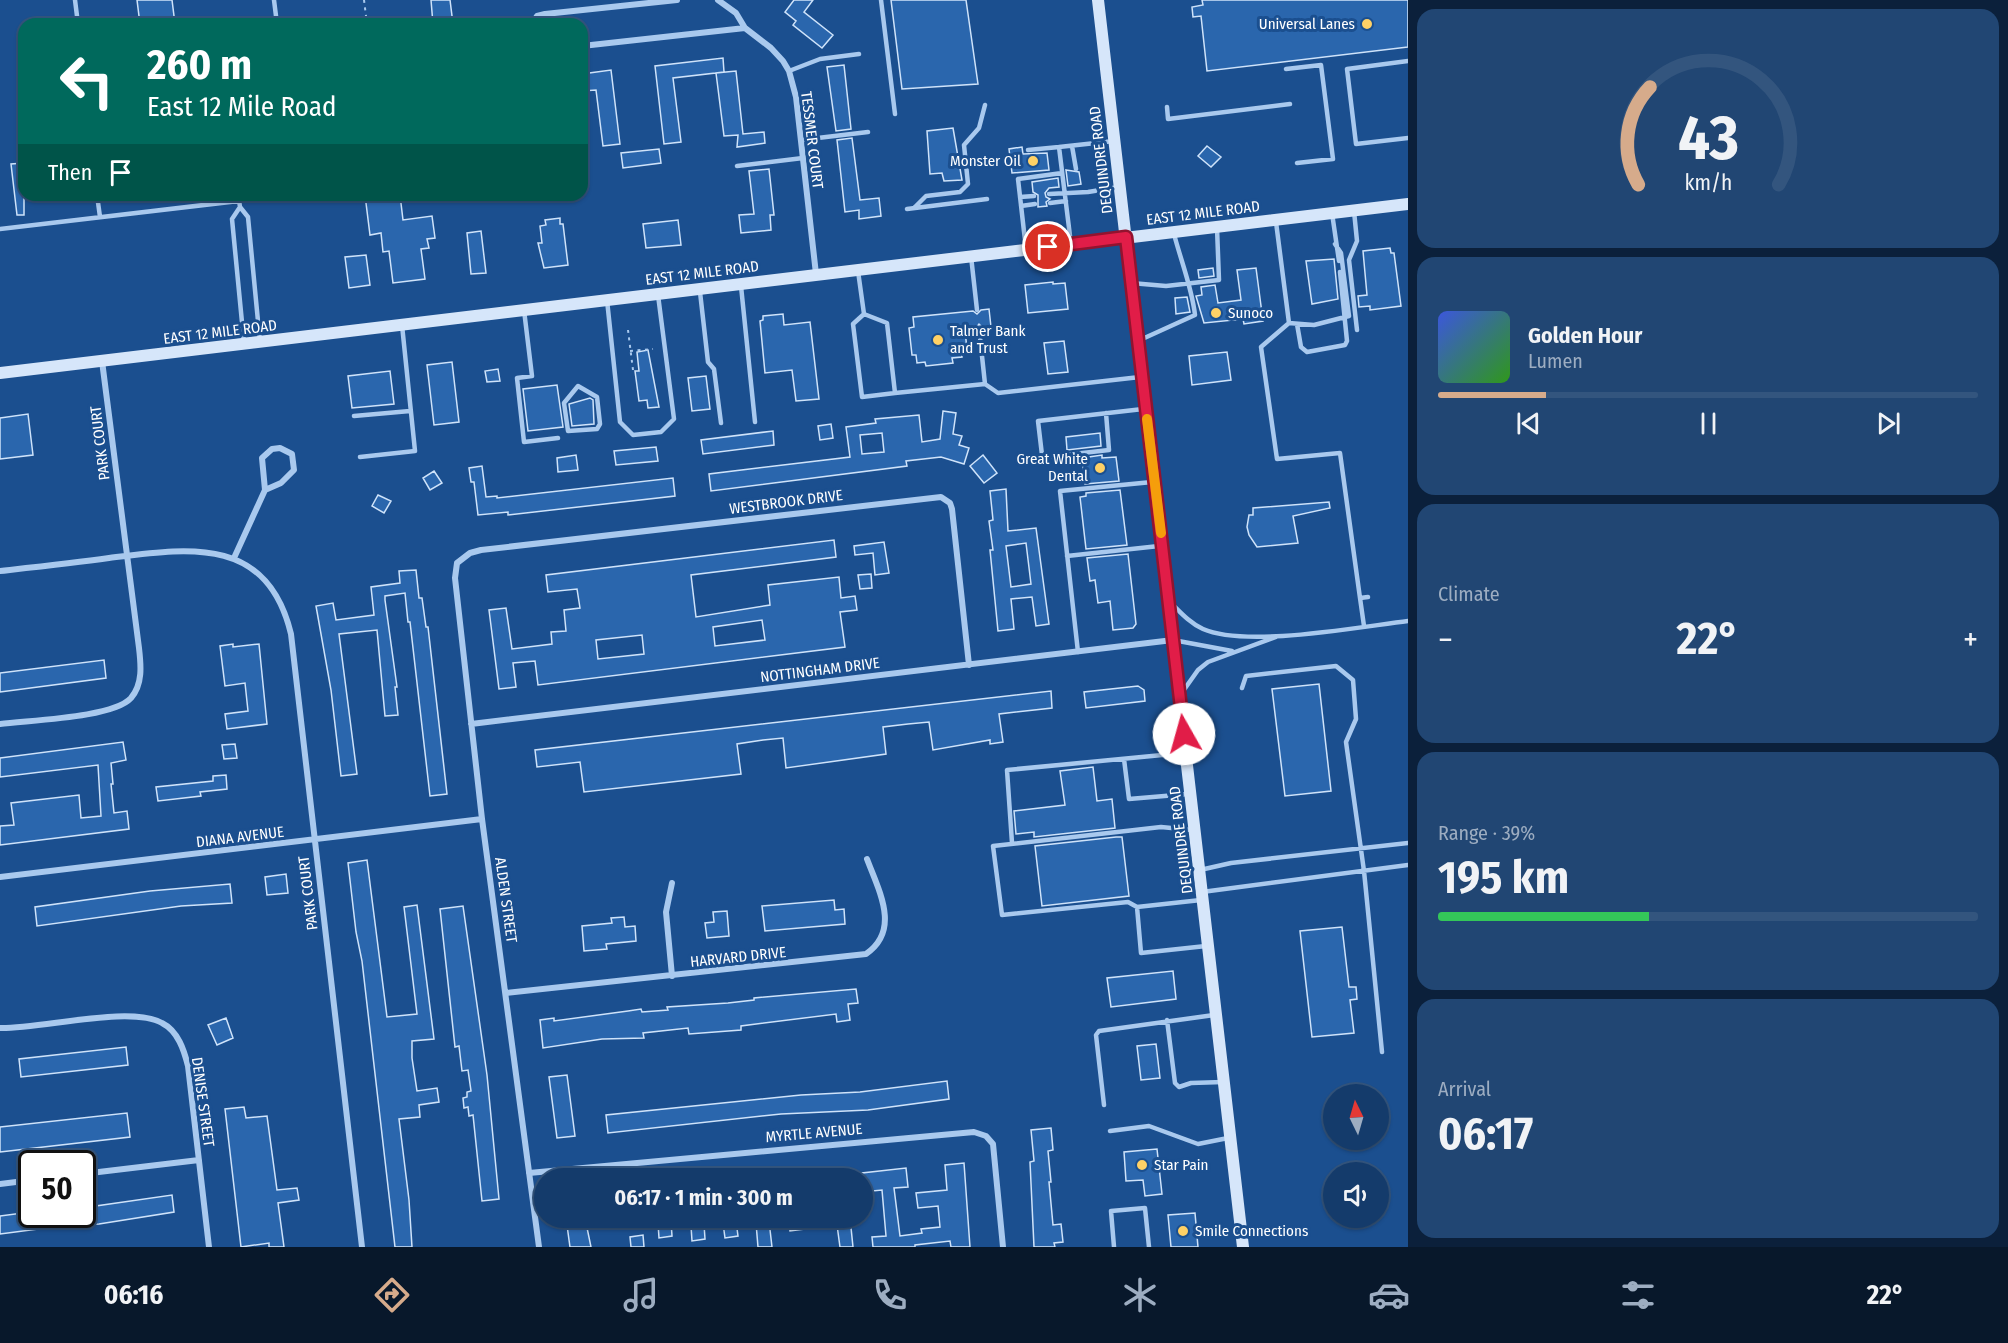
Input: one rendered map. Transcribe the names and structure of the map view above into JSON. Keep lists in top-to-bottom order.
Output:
{
  "streets": {
    "main road": ["DEQUINDRE ROAD", "EAST 12 MILE ROAD"],
    "street": [
      "TESSMER COURT",
      "PARK COURT",
      "WESTBROOK DRIVE",
      "NOTTINGHAM DRIVE",
      "DIANA AVENUE",
      "ALDEN STREET",
      "HARVARD DRIVE",
      "DENISE STREET",
      "MYRTLE AVENUE"
    ]
  },
  "crossings": [
    ["TESSMER COURT", "EAST 12 MILE ROAD"],
    ["DEQUINDRE ROAD", "EAST 12 MILE ROAD"],
    ["DEQUINDRE ROAD", "NOTTINGHAM DRIVE"],
    ["EAST 12 MILE ROAD", "PARK COURT"],
    ["PARK COURT", "DIANA AVENUE"],
    ["WESTBROOK DRIVE", "NOTTINGHAM DRIVE"],
    ["WESTBROOK DRIVE", "ALDEN STREET"],
    ["NOTTINGHAM DRIVE", "ALDEN STREET"],
    ["DIANA AVENUE", "ALDEN STREET"],
    ["ALDEN STREET", "HARVARD DRIVE"],
    ["ALDEN STREET", "MYRTLE AVENUE"]
  ],
  "places": [
    "Universal Lanes",
    "Monster Oil",
    "Sunoco",
    "Talmer Bank and Trust",
    "Great White Dental",
    "Star Pain",
    "Smile Connections"
  ],
  "north": "top",
  "page": {
    "turn": ["260 m", "East 12 Mile Road"],
    "then": "Then",
    "song": ["Golden Hour", "Lumen"],
    "tile": [
      "Climate",
      ["Range · 39%", "195 km"],
      ["Arrival", "06:17"]
    ],
    "heat": ["−", "22°", "+"],
    "limit": "50",
    "trip": "06:17 · 1 min · 300 m",
    "tabs": ["06:16", "22°"],
    "gauge": ["43", "km/h"]
  }
}
